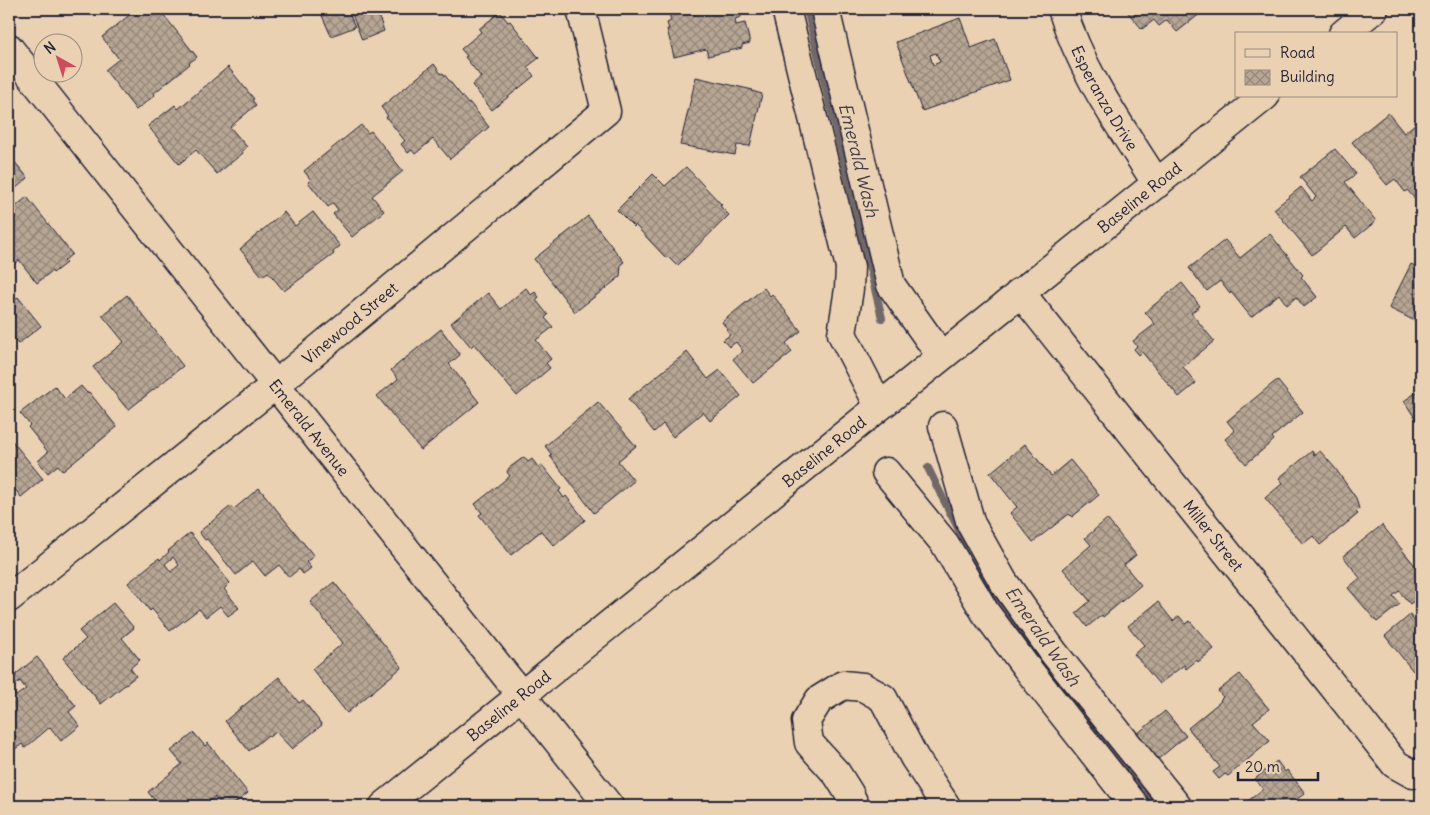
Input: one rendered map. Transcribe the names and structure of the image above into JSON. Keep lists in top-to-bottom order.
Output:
{
  "streets": {
    "street": [
      "Esperanza Drive",
      "Baseline Road",
      "Vinewood Street",
      "Emerald Avenue",
      "Miller Street"
    ]
  },
  "crossings": [
    ["Esperanza Drive", "Baseline Road"],
    ["Baseline Road", "Emerald Avenue"],
    ["Baseline Road", "Miller Street"],
    ["Vinewood Street", "Emerald Avenue"]
  ],
  "water": ["Emerald Wash"],
  "legend": ["Road", "Building"],
  "scale_bar": "20 m",
  "north": "top left"
}
